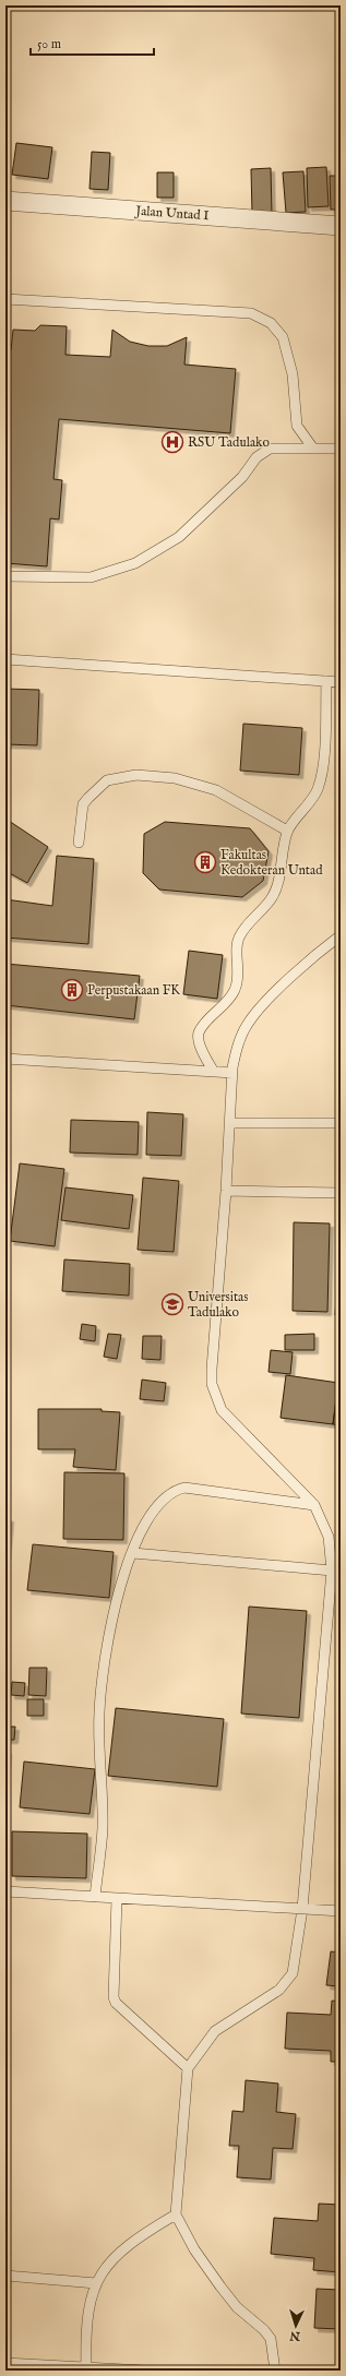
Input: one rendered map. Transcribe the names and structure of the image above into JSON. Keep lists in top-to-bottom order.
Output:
{
  "streets": {
    "street": ["Jalan Untad I"]
  },
  "places": {
    "hospital": ["RSU Tadulako"],
    "building": ["Fakultas Kedokteran Untad", "Perpustakaan FK"],
    "school or university": ["Universitas Tadulako"]
  },
  "scale_bar": "50 m",
  "north": "bottom"
}
